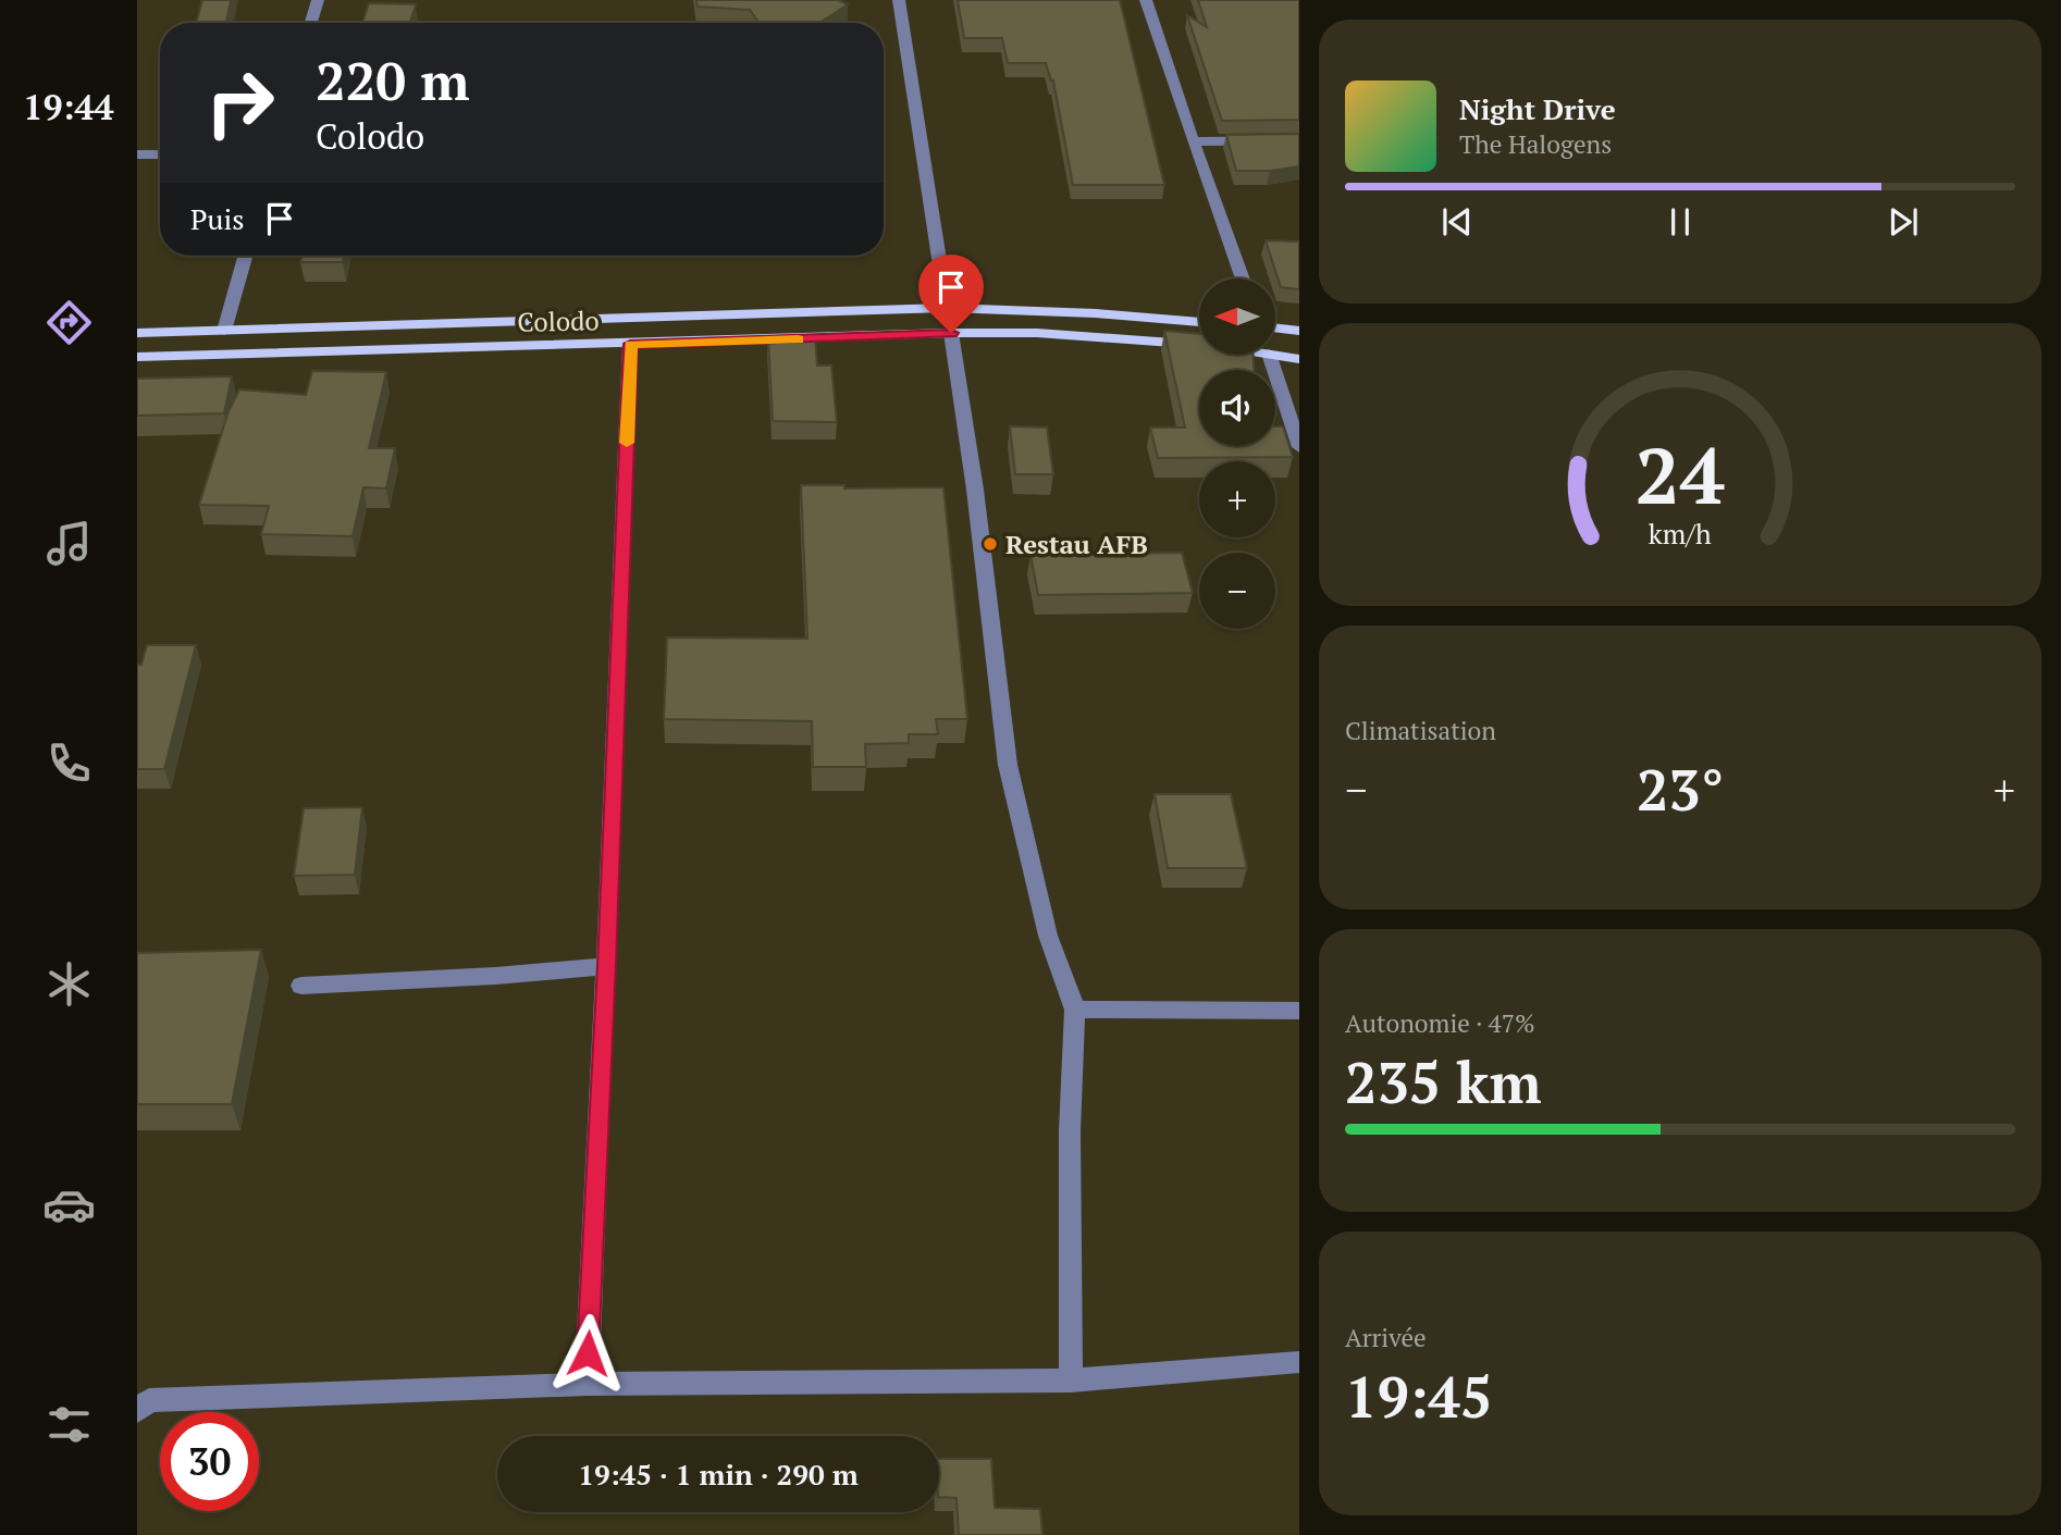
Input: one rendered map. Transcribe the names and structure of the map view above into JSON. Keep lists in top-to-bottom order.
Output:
{
  "streets": {
    "main road": ["Colodo"]
  },
  "places": ["Restau AFB"],
  "north": "left",
  "page": {
    "tabs": "19:44",
    "turn": ["220 m", "Colodo"],
    "song": ["Night Drive", "The Halogens"],
    "then": "Puis",
    "map_buttons": ["+", "−"],
    "tile": [
      "Climatisation",
      ["Autonomie · 47%", "235 km"],
      ["Arrivée", "19:45"]
    ],
    "heat": ["−", "23°", "+"],
    "limit": "30",
    "trip": "19:45 · 1 min · 290 m",
    "gauge": ["24", "km/h"]
  }
}
